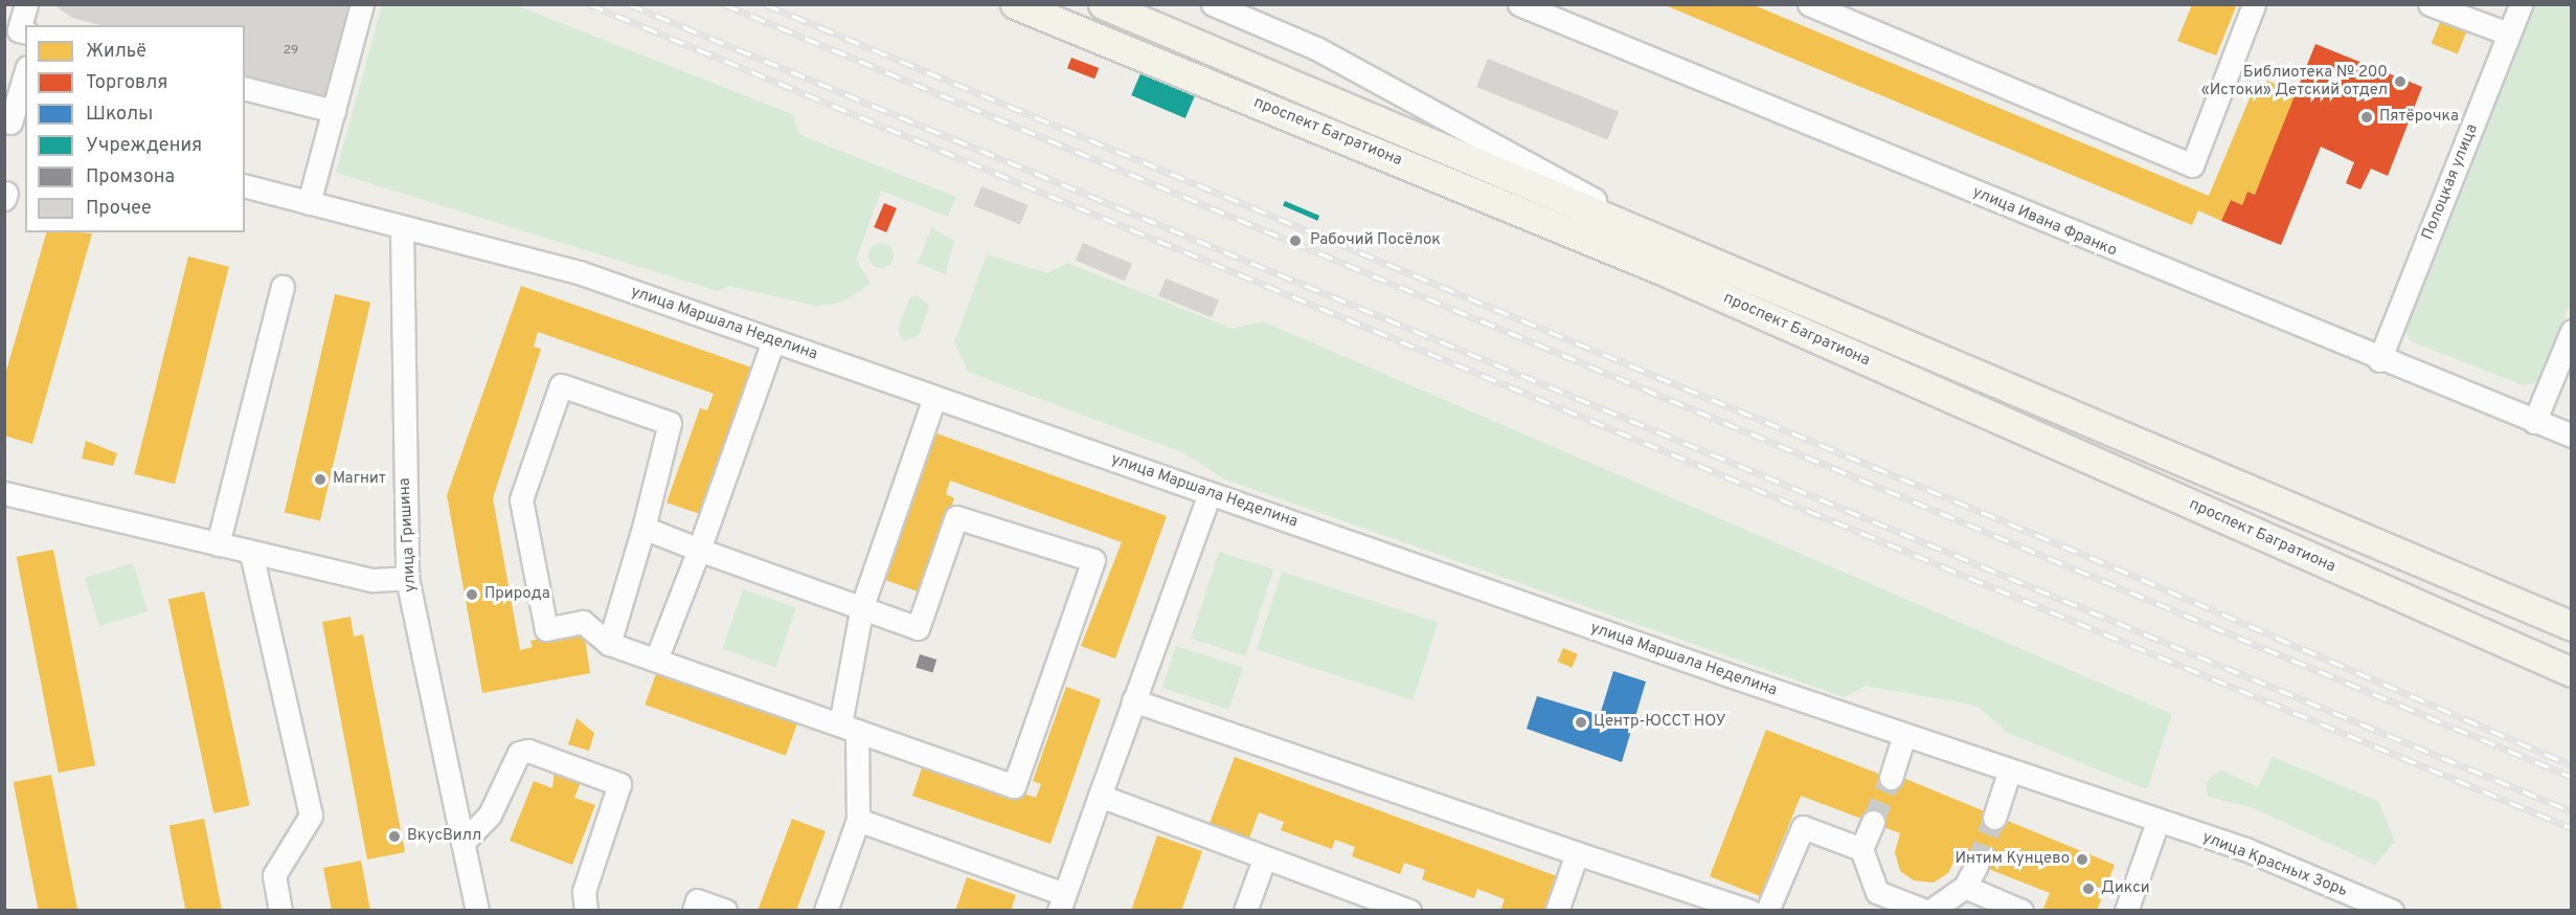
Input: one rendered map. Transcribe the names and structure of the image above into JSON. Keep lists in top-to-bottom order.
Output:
{
  "streets": {
    "main road": ["проспект Багратиона"],
    "street": [
      "Полоцкая улица",
      "улица Ивана Франко",
      "улица Маршала Неделина",
      "улица Гришина",
      "улица Красных Зорь"
    ]
  },
  "crossings": [
    ["Полоцкая улица", "улица Ивана Франко"],
    ["улица Маршала Неделина", "улица Гришина"],
    ["улица Маршала Неделина", "улица Красных Зорь"]
  ],
  "places": [
    "Библиотека № 200 «Истоки» Детский отдел",
    "Пятёрочка",
    "Рабочий Посёлок",
    "Магнит",
    "Природа",
    "Центр-ЮССТ НОУ",
    "ВкусВилл",
    "Интим Кунцево",
    "Дикси"
  ],
  "house_numbers": ["29"],
  "legend": [
    "Жильё",
    "Торговля",
    "Школы",
    "Учреждения",
    "Промзона",
    "Прочее"
  ]
}
